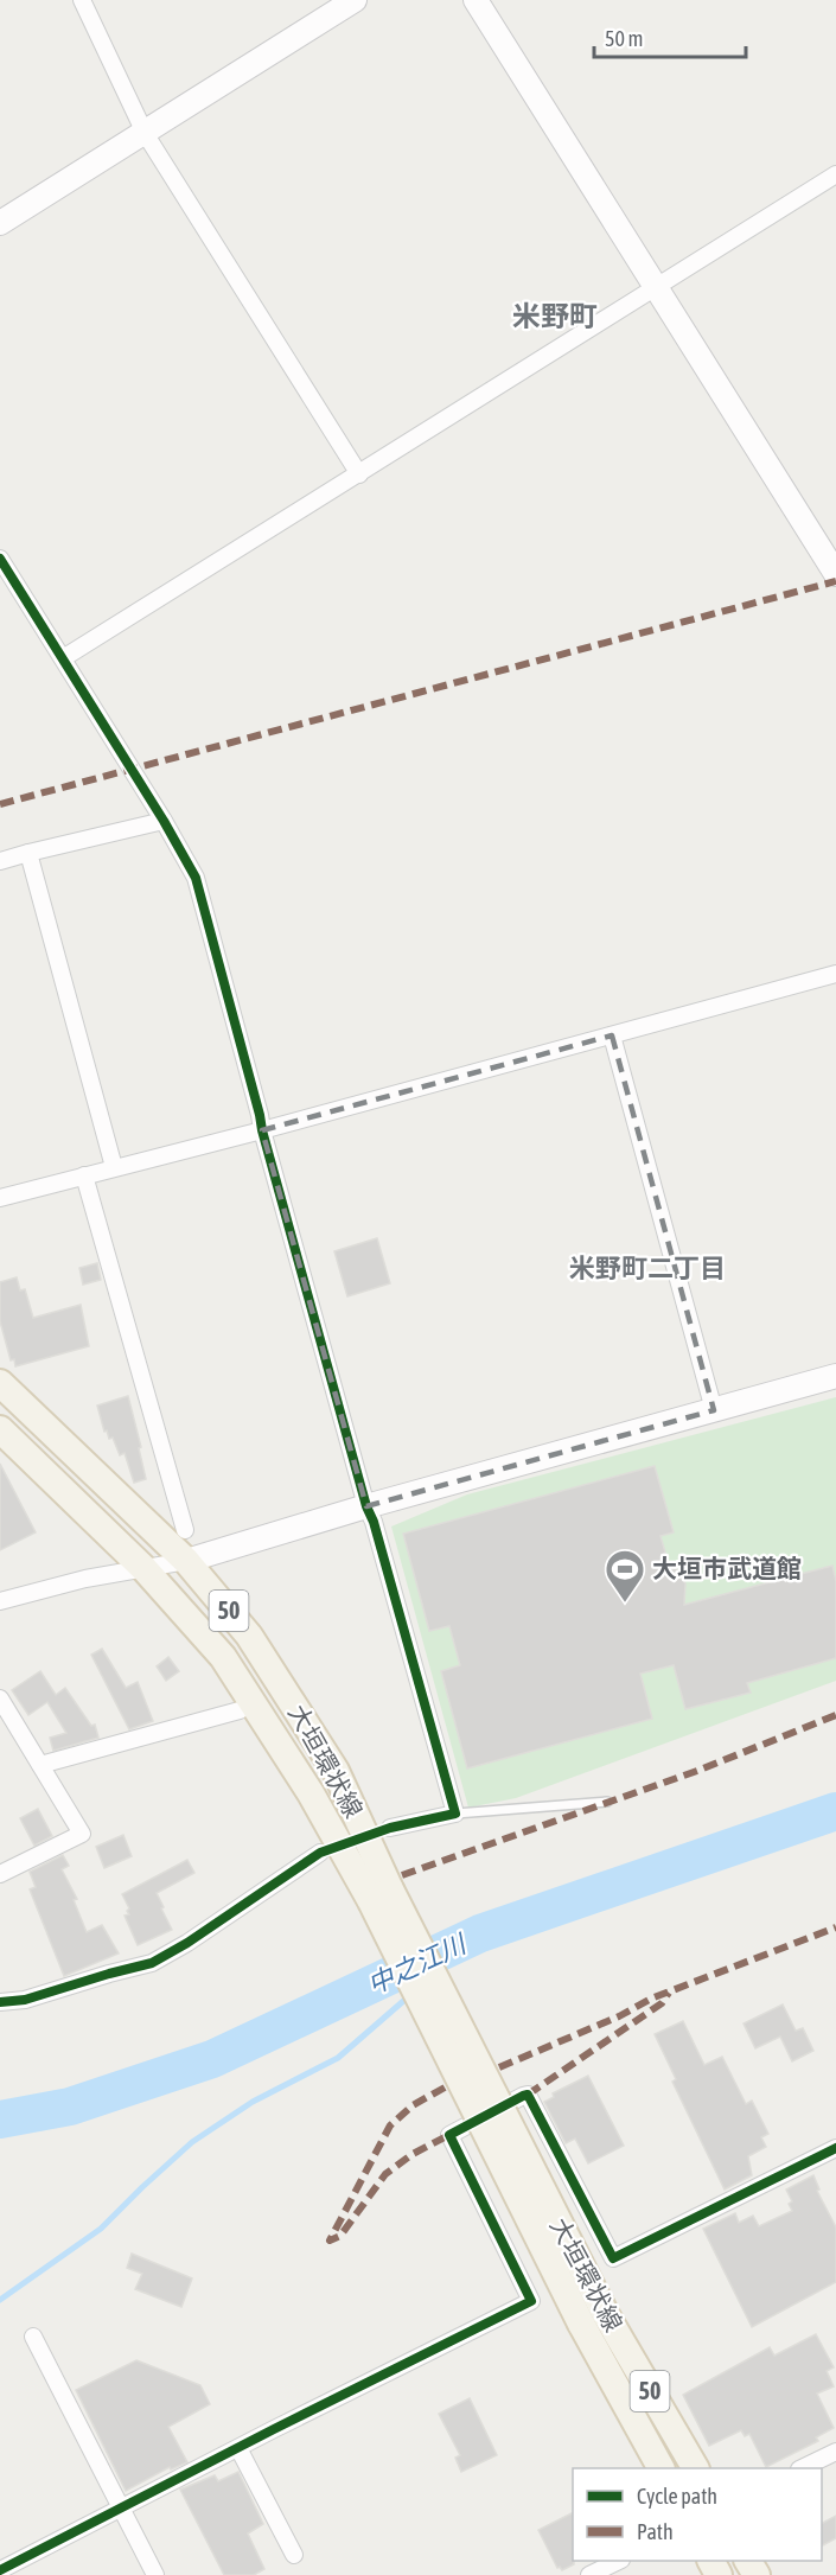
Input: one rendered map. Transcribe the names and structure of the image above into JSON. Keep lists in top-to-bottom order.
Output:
{
  "streets": {
    "main road": ["50", "大垣環状線"]
  },
  "districts": ["米野町", "米野町二丁目"],
  "water": ["中之江川"],
  "places": {
    "sports": ["大垣市武道館"]
  },
  "legend": ["Cycle path", "Path"],
  "scale_bar": "50 m"
}
